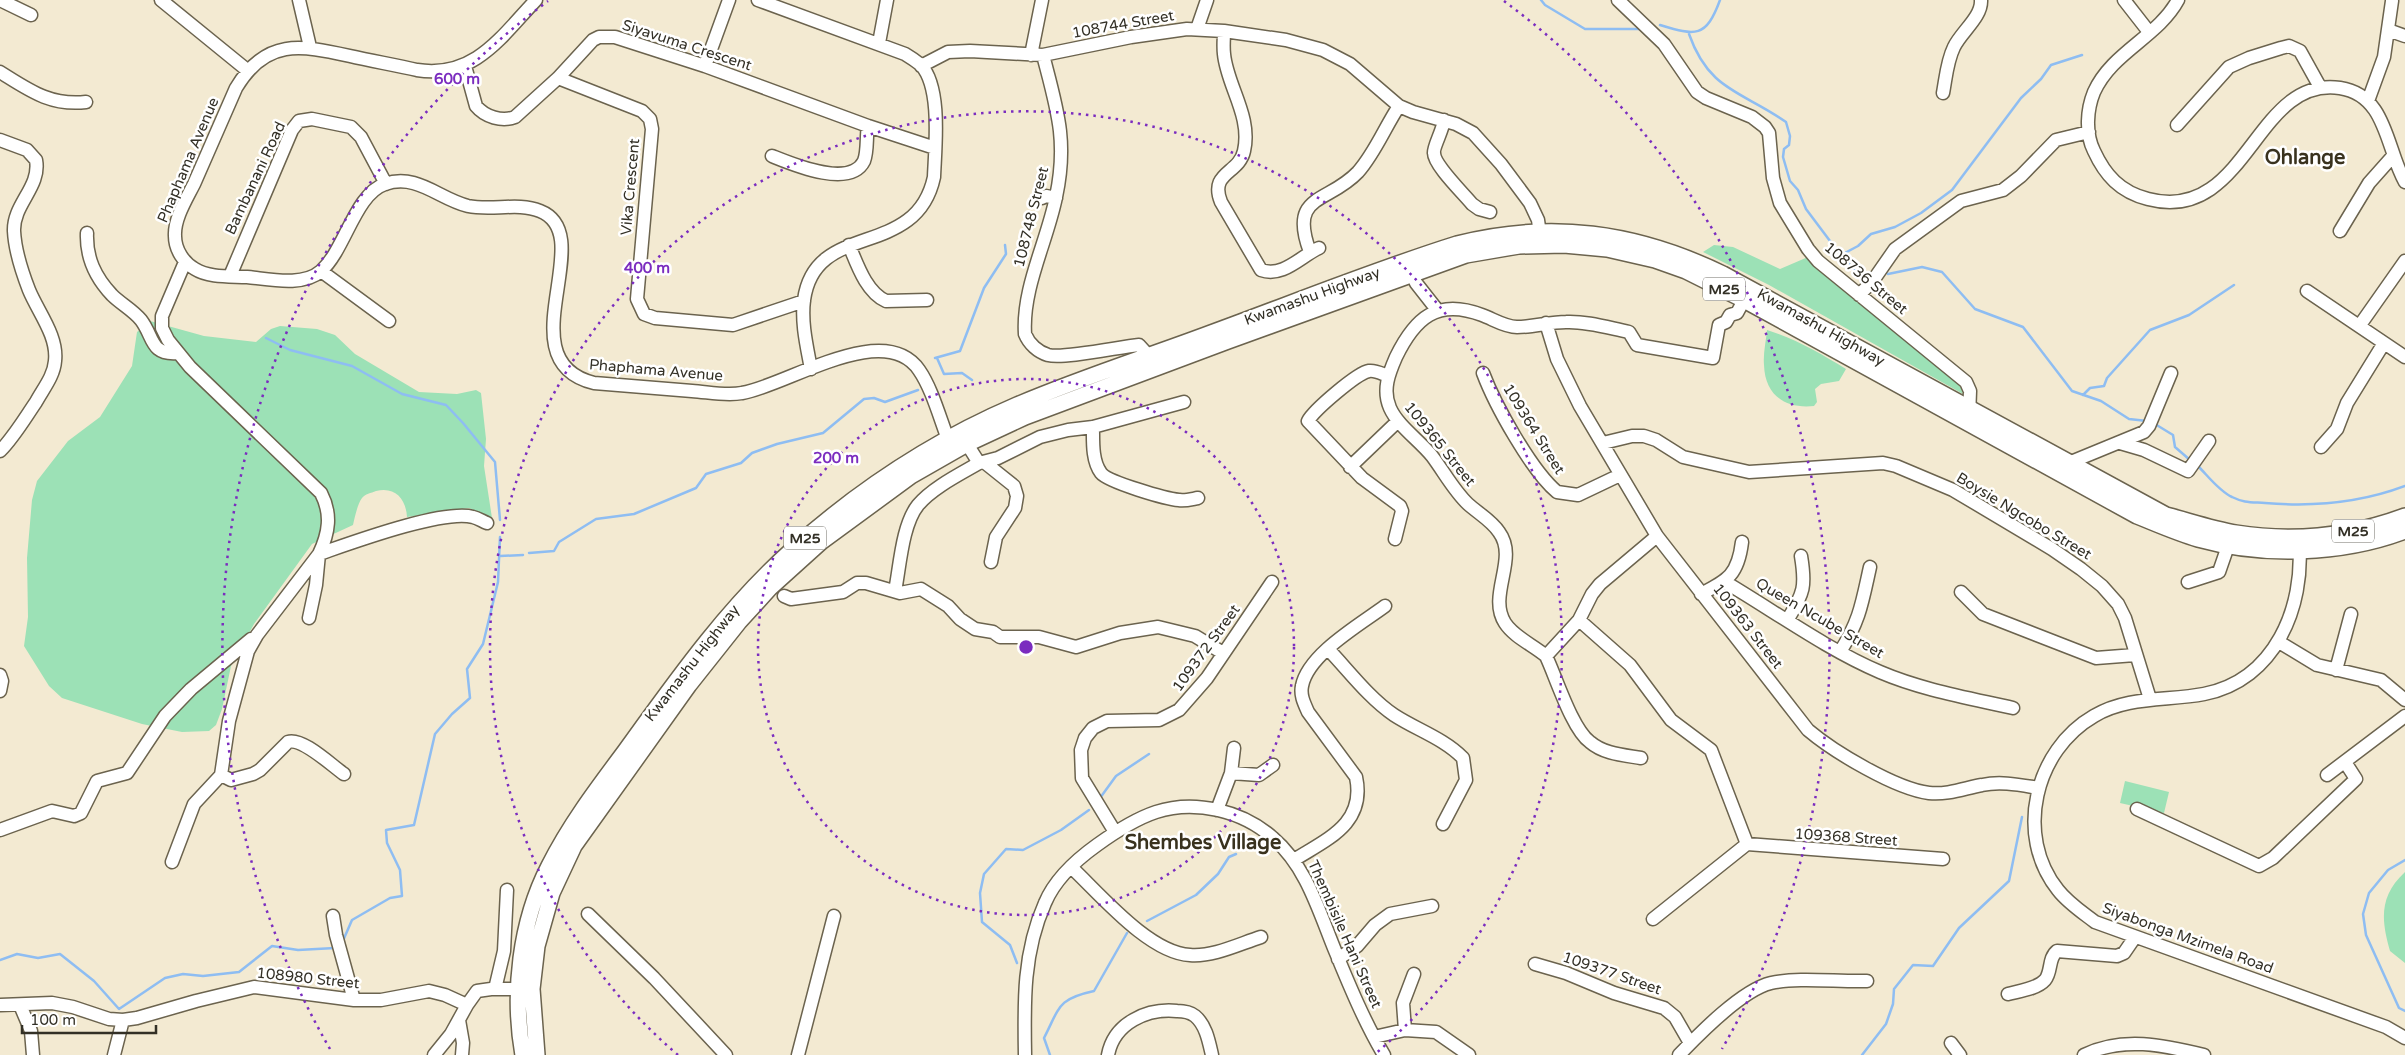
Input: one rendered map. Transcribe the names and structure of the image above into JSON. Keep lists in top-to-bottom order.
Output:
{
  "streets": {
    "main road": ["M25", "Kwamashu Highway"],
    "street": [
      "108744 Street",
      "Siyavuma Crescent",
      "Phaphama Avenue",
      "Bambanani Road",
      "Vika Crescent",
      "108748 Street",
      "108736 Street",
      "109364 Street",
      "109365 Street",
      "Boysie Ngcobo Street",
      "Queen Ncube Street",
      "109363 Street",
      "109372 Street",
      "109368 Street",
      "Thembisile Hani Street",
      "Siyabonga Mzimela Road",
      "109377 Street",
      "108980 Street"
    ]
  },
  "crossings": [
    ["108744 Street", "108748 Street"],
    ["108744 Street", "Kwamashu Highway"],
    ["Siyavuma Crescent", "Phaphama Avenue"],
    ["Siyavuma Crescent", "Vika Crescent"],
    ["Phaphama Avenue", "Bambanani Road"],
    ["Phaphama Avenue", "Kwamashu Highway"],
    ["108748 Street", "Kwamashu Highway"],
    ["108736 Street", "Kwamashu Highway"],
    ["Kwamashu Highway", "Siyabonga Mzimela Road"],
    ["109364 Street", "109363 Street"],
    ["Boysie Ngcobo Street", "109363 Street"],
    ["Boysie Ngcobo Street", "Siyabonga Mzimela Road"],
    ["109363 Street", "Siyabonga Mzimela Road"],
    ["109372 Street", "Thembisile Hani Street"]
  ],
  "districts": ["Ohlange", "Shembes Village"],
  "scale_bar": "100 m",
  "rings": ["600 m", "400 m", "200 m"]
}
